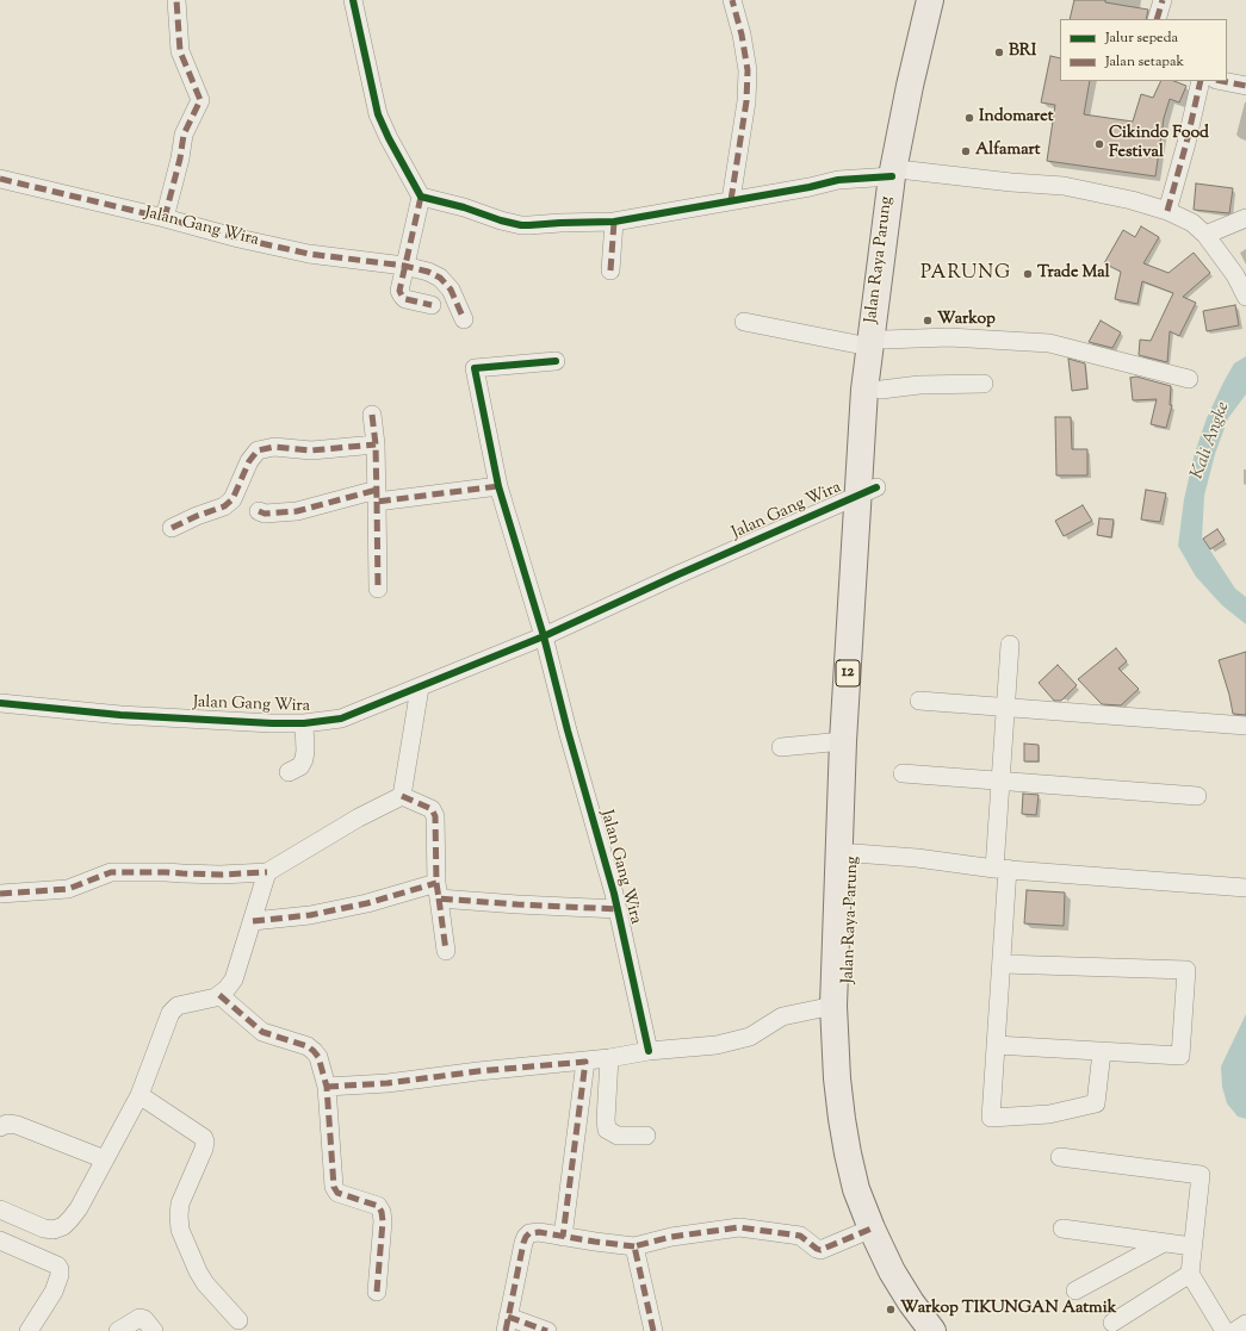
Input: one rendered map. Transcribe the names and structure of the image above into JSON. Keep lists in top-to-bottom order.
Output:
{
  "streets": {
    "highway": ["Jalan Raya Parung", "12"],
    "street": ["Jalan Gang Wira"]
  },
  "crossings": [
    ["Jalan Gang Wira", "Jalan Raya Parung"]
  ],
  "districts": ["PARUNG"],
  "water": ["Kali Angke"],
  "places": [
    "BRI",
    "Indomaret",
    "Cikindo Food Festival",
    "Alfamart",
    "Trade Mal",
    "Warkop",
    "Warkop TIKUNGAN Aatmik"
  ],
  "legend": ["Jalur sepeda", "Jalan setapak"]
}
